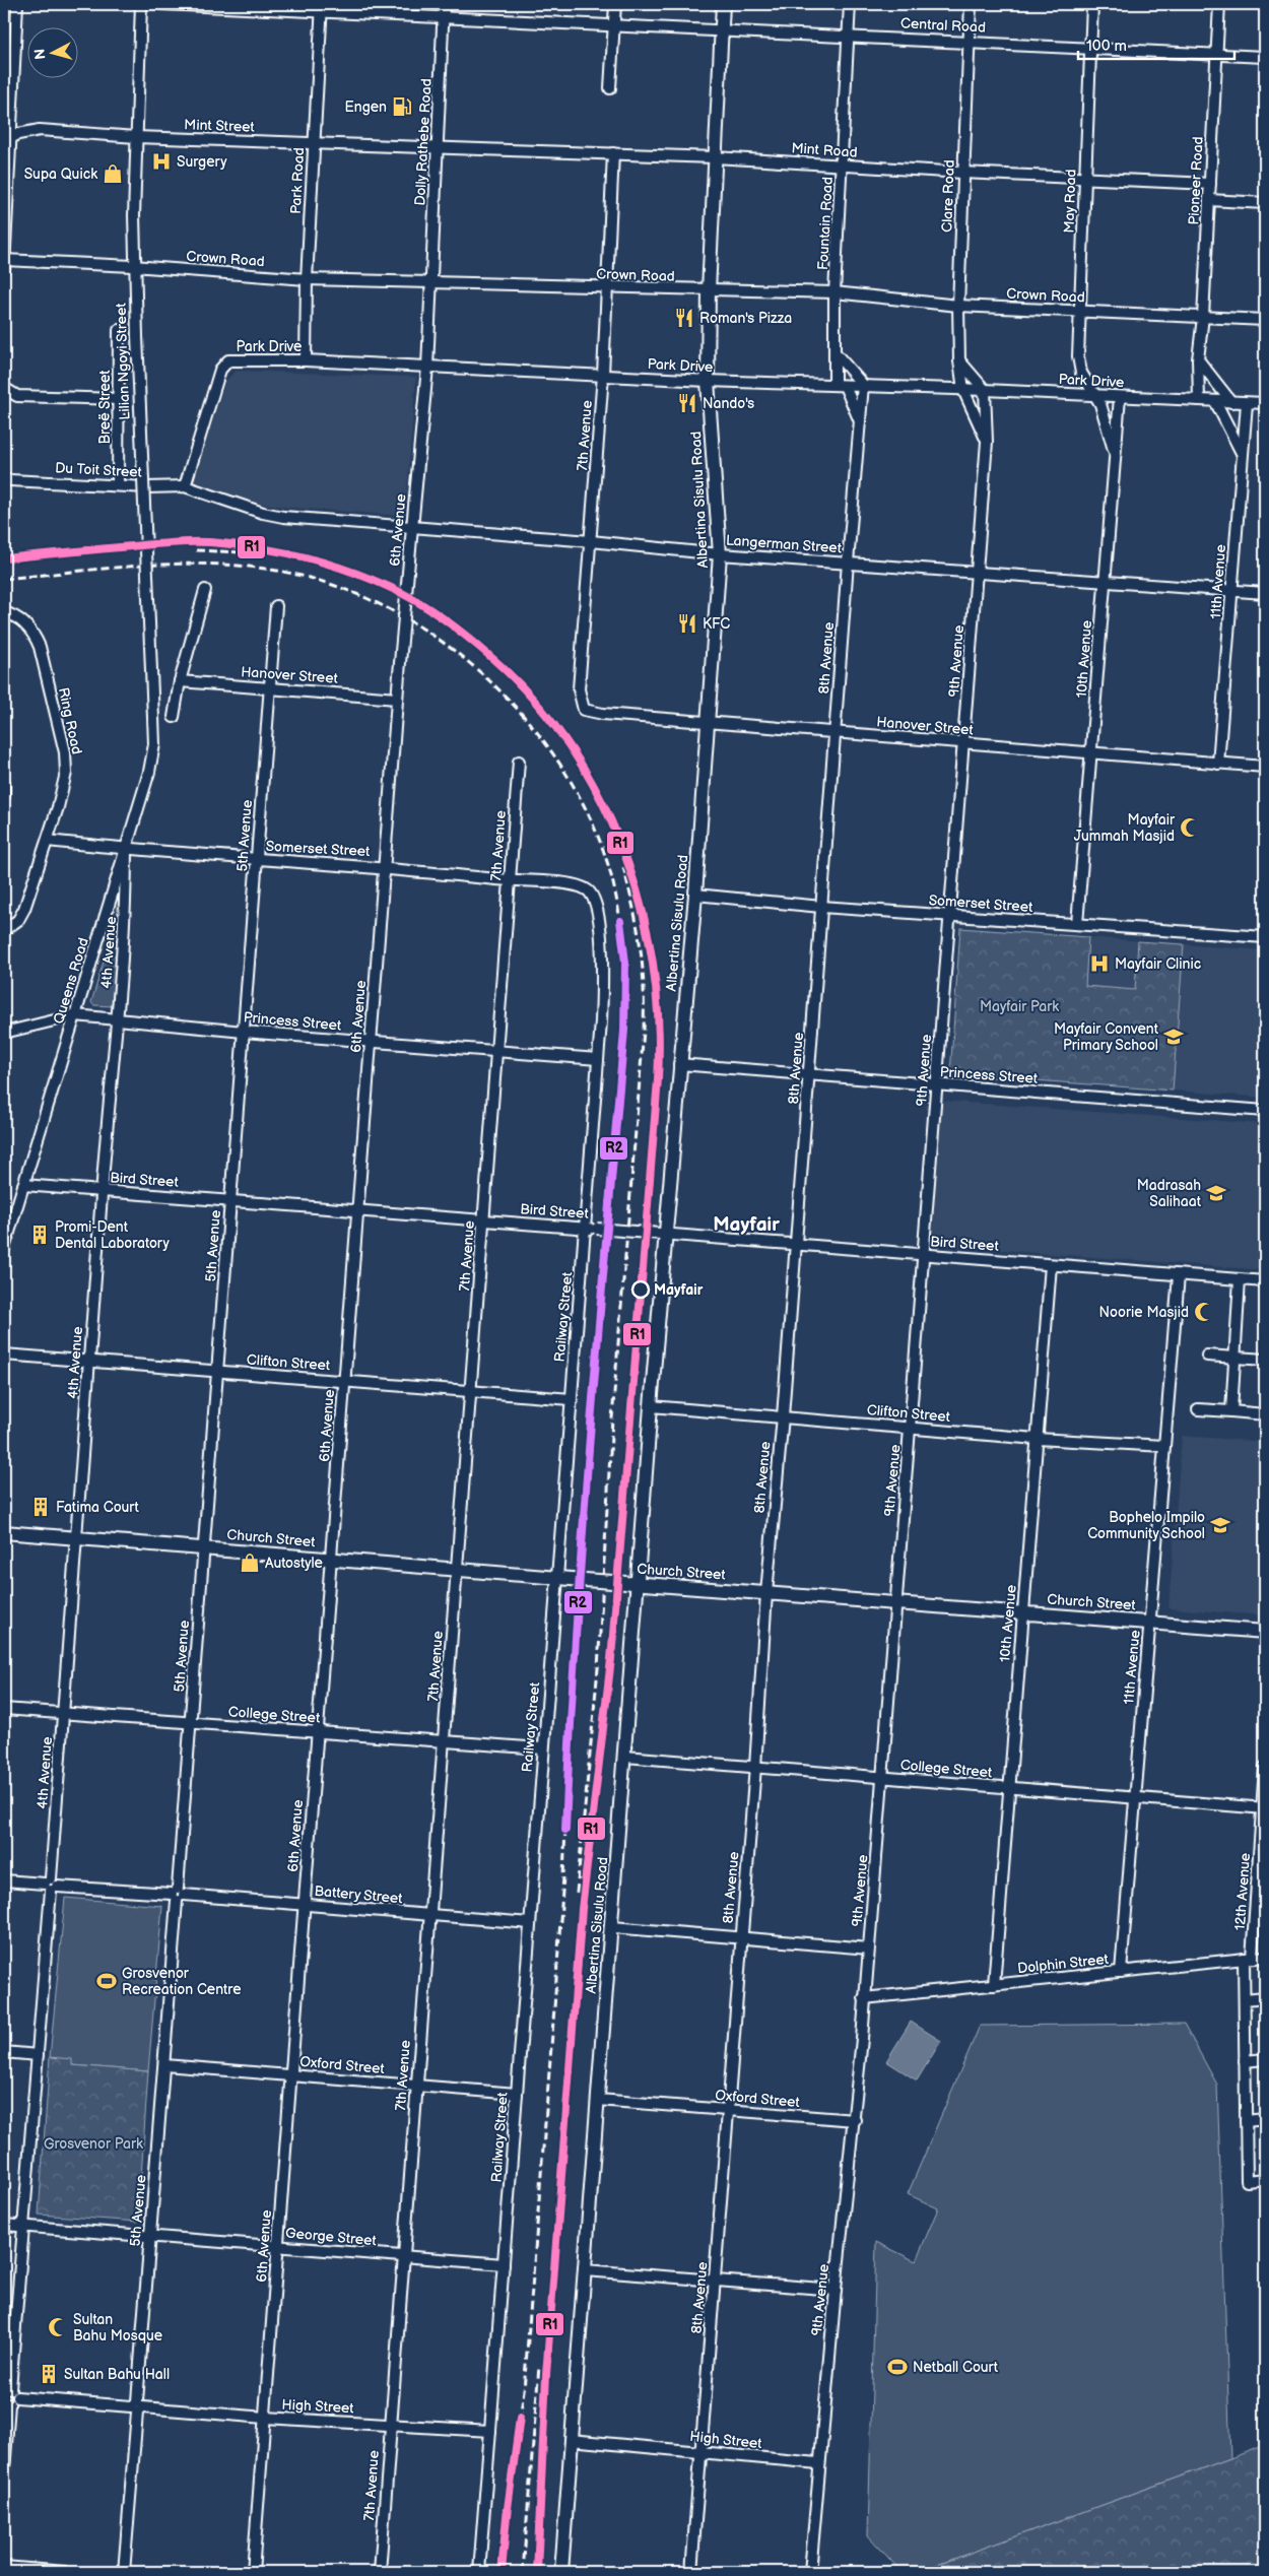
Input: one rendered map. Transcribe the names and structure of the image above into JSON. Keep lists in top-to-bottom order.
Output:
{
  "streets": {
    "main road": ["Albertina Sisulu Road", "Church Street"],
    "street": [
      "Central Road",
      "Mint Street",
      "Dolly Rathebe Road",
      "Mint Road",
      "Park Road",
      "Pioneer Road",
      "Clare Road",
      "May Road",
      "Fountain Road",
      "Crown Road",
      "Park Drive",
      "Lilian Ngoyi Street",
      "Breë Street",
      "7th Avenue",
      "Du Toit Street",
      "6th Avenue",
      "Langerman Street",
      "11th Avenue",
      "8th Avenue",
      "10th Avenue",
      "9th Avenue",
      "Hanover Street",
      "Ring Road",
      "5th Avenue",
      "Somerset Street",
      "4th Avenue",
      "Queens Road",
      "Princess Street",
      "Bird Street",
      "Railway Street",
      "Clifton Street",
      "College Street",
      "12th Avenue",
      "Battery Street",
      "Dolphin Street",
      "Oxford Street",
      "George Street",
      "High Street"
    ]
  },
  "crossings": [
    ["Central Road", "Dolly Rathebe Road"],
    ["Central Road", "Park Road"],
    ["Central Road", "Pioneer Road"],
    ["Central Road", "Clare Road"],
    ["Central Road", "May Road"],
    ["Central Road", "Fountain Road"],
    ["Central Road", "Albertina Sisulu Road"],
    ["Mint Street", "Dolly Rathebe Road"],
    ["Mint Street", "Mint Road"],
    ["Mint Street", "Park Road"],
    ["Mint Street", "Lilian Ngoyi Street"],
    ["Dolly Rathebe Road", "Mint Road"],
    ["Dolly Rathebe Road", "Crown Road"],
    ["Dolly Rathebe Road", "6th Avenue"],
    ["Mint Road", "Pioneer Road"],
    ["Mint Road", "Clare Road"],
    ["Mint Road", "May Road"],
    ["Mint Road", "Fountain Road"],
    ["Mint Road", "7th Avenue"],
    ["Mint Road", "Albertina Sisulu Road"],
    ["Park Road", "Crown Road"],
    ["Park Road", "Park Drive"],
    ["Pioneer Road", "Crown Road"],
    ["Pioneer Road", "Park Drive"],
    ["Clare Road", "Crown Road"],
    ["Clare Road", "Park Drive"],
    ["Clare Road", "9th Avenue"],
    ["May Road", "Crown Road"],
    ["May Road", "Park Drive"],
    ["May Road", "10th Avenue"],
    ["Fountain Road", "Crown Road"],
    ["Fountain Road", "Park Drive"],
    ["Crown Road", "Lilian Ngoyi Street"],
    ["Crown Road", "7th Avenue"],
    ["Crown Road", "Albertina Sisulu Road"],
    ["Crown Road", "6th Avenue"],
    ["Park Drive", "7th Avenue"],
    ["Park Drive", "Du Toit Street"],
    ["Park Drive", "Albertina Sisulu Road"],
    ["Park Drive", "6th Avenue"],
    ["Park Drive", "Langerman Street"],
    ["Park Drive", "11th Avenue"],
    ["Park Drive", "8th Avenue"],
    ["Park Drive", "10th Avenue"],
    ["Park Drive", "9th Avenue"],
    ["Lilian Ngoyi Street", "Queens Road"],
    ["Breë Street", "Du Toit Street"],
    ["7th Avenue", "Langerman Street"],
    ["7th Avenue", "Hanover Street"],
    ["7th Avenue", "Somerset Street"],
    ["7th Avenue", "Princess Street"],
    ["7th Avenue", "Bird Street"],
    ["7th Avenue", "Clifton Street"],
    ["7th Avenue", "Church Street"],
    ["7th Avenue", "College Street"],
    ["7th Avenue", "Battery Street"],
    ["7th Avenue", "Oxford Street"],
    ["7th Avenue", "George Street"],
    ["7th Avenue", "High Street"],
    ["Du Toit Street", "Langerman Street"],
    ["Albertina Sisulu Road", "Langerman Street"],
    ["Albertina Sisulu Road", "Hanover Street"],
    ["Albertina Sisulu Road", "Somerset Street"],
    ["Albertina Sisulu Road", "Princess Street"],
    ["Albertina Sisulu Road", "Bird Street"],
    ["Albertina Sisulu Road", "Clifton Street"],
    ["Albertina Sisulu Road", "Church Street"],
    ["Albertina Sisulu Road", "College Street"],
    ["Albertina Sisulu Road", "Oxford Street"],
    ["Albertina Sisulu Road", "High Street"],
    ["6th Avenue", "Langerman Street"],
    ["6th Avenue", "Hanover Street"],
    ["6th Avenue", "Somerset Street"],
    ["6th Avenue", "Princess Street"],
    ["6th Avenue", "Bird Street"],
    ["6th Avenue", "Clifton Street"],
    ["6th Avenue", "Church Street"],
    ["6th Avenue", "College Street"],
    ["6th Avenue", "Battery Street"],
    ["6th Avenue", "Oxford Street"],
    ["6th Avenue", "George Street"],
    ["6th Avenue", "High Street"],
    ["Langerman Street", "11th Avenue"],
    ["Langerman Street", "8th Avenue"],
    ["Langerman Street", "10th Avenue"],
    ["Langerman Street", "9th Avenue"],
    ["11th Avenue", "Hanover Street"],
    ["11th Avenue", "Bird Street"],
    ["11th Avenue", "Clifton Street"],
    ["11th Avenue", "Church Street"],
    ["11th Avenue", "College Street"],
    ["11th Avenue", "Dolphin Street"],
    ["8th Avenue", "Hanover Street"],
    ["8th Avenue", "Somerset Street"],
    ["8th Avenue", "Princess Street"],
    ["8th Avenue", "Bird Street"],
    ["8th Avenue", "Clifton Street"],
    ["8th Avenue", "Church Street"],
    ["8th Avenue", "College Street"],
    ["8th Avenue", "Oxford Street"],
    ["8th Avenue", "High Street"],
    ["10th Avenue", "Hanover Street"],
    ["10th Avenue", "Somerset Street"],
    ["10th Avenue", "Bird Street"],
    ["10th Avenue", "Clifton Street"],
    ["10th Avenue", "Church Street"],
    ["10th Avenue", "College Street"],
    ["10th Avenue", "Dolphin Street"],
    ["9th Avenue", "Hanover Street"],
    ["9th Avenue", "Somerset Street"],
    ["9th Avenue", "Princess Street"],
    ["9th Avenue", "Bird Street"],
    ["9th Avenue", "Clifton Street"],
    ["9th Avenue", "Church Street"],
    ["9th Avenue", "College Street"],
    ["9th Avenue", "Dolphin Street"],
    ["9th Avenue", "Oxford Street"],
    ["9th Avenue", "High Street"],
    ["Hanover Street", "5th Avenue"],
    ["Ring Road", "Somerset Street"],
    ["5th Avenue", "Somerset Street"],
    ["5th Avenue", "Princess Street"],
    ["5th Avenue", "Bird Street"],
    ["5th Avenue", "Clifton Street"],
    ["5th Avenue", "Church Street"],
    ["5th Avenue", "College Street"],
    ["5th Avenue", "Battery Street"],
    ["5th Avenue", "Oxford Street"],
    ["5th Avenue", "George Street"],
    ["5th Avenue", "High Street"],
    ["Somerset Street", "4th Avenue"],
    ["Somerset Street", "Queens Road"],
    ["Somerset Street", "Railway Street"],
    ["4th Avenue", "Queens Road"],
    ["4th Avenue", "Princess Street"],
    ["4th Avenue", "Bird Street"],
    ["4th Avenue", "Clifton Street"],
    ["4th Avenue", "Church Street"],
    ["4th Avenue", "College Street"],
    ["4th Avenue", "Battery Street"],
    ["4th Avenue", "George Street"],
    ["4th Avenue", "High Street"],
    ["Queens Road", "Princess Street"],
    ["Queens Road", "Bird Street"],
    ["Princess Street", "Railway Street"],
    ["Bird Street", "Railway Street"],
    ["Railway Street", "Clifton Street"],
    ["Railway Street", "Church Street"],
    ["Railway Street", "College Street"],
    ["Railway Street", "Battery Street"],
    ["Railway Street", "Oxford Street"],
    ["Railway Street", "George Street"],
    ["Railway Street", "High Street"],
    ["College Street", "12th Avenue"],
    ["12th Avenue", "Dolphin Street"]
  ],
  "districts": ["Mayfair"],
  "parks": ["Mayfair Park", "Grosvenor Park"],
  "places": {
    "fuel station": ["Engen"],
    "hospital": ["Surgery", "Mayfair Clinic"],
    "shop": ["Supa Quick", "Autostyle"],
    "restaurant": ["Roman's Pizza", "Nando's", "KFC"],
    "mosque": ["Mayfair Jummah Masjid", "Noorie Masjid", "Sultan Bahu Mosque"],
    "school or university": ["Mayfair Convent Primary School", "Madrasah Salihaat", "Bophelo Impilo Community School"],
    "building": ["Promi-Dent Dental Laboratory", "Fatima Court", "Sultan Bahu Hall"],
    "other": ["Mayfair"],
    "sports": ["Grosvenor Recreation Centre", "Netball Court"]
  },
  "lines": ["transit line R1", "transit line R2"],
  "scale_bar": "100 m",
  "north": "left"
}
